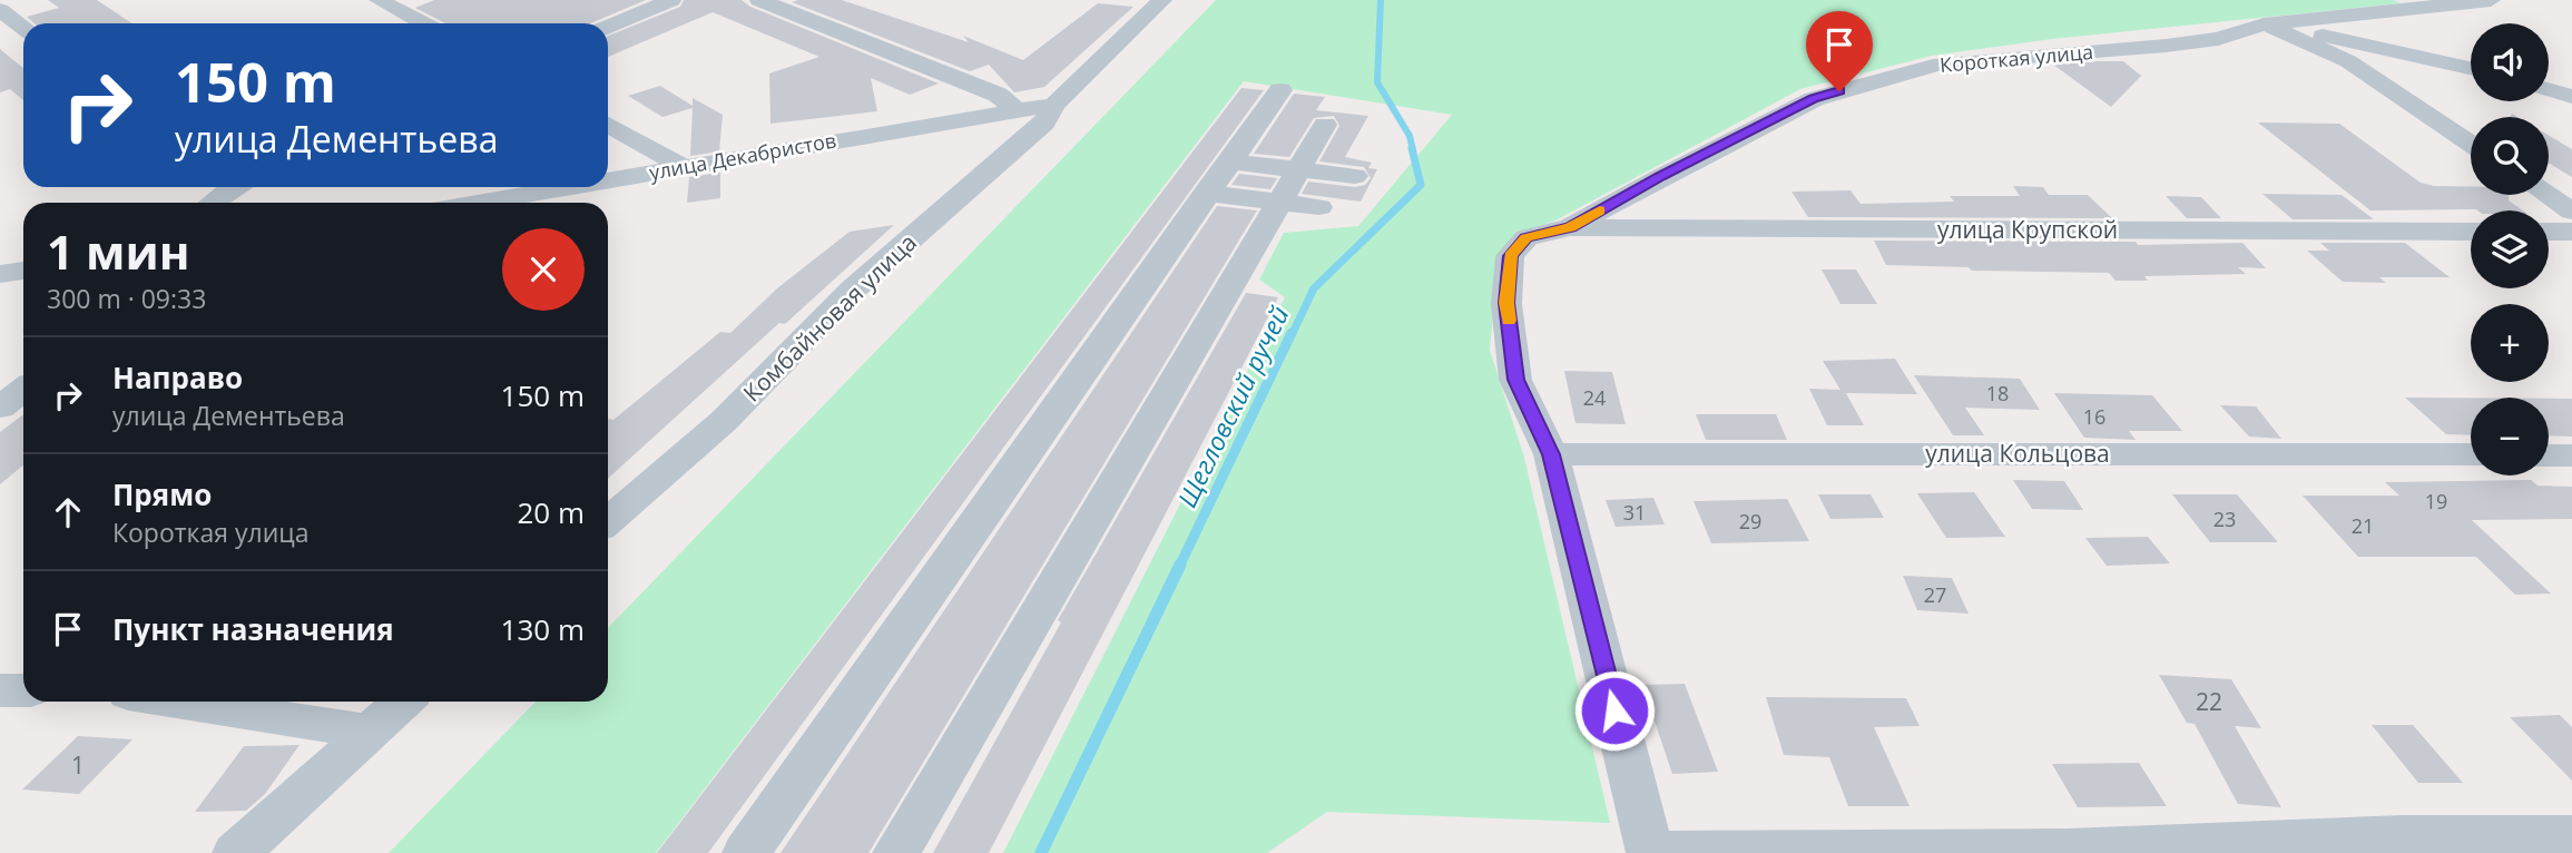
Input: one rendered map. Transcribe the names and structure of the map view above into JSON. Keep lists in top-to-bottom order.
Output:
{
  "streets": {
    "street": [
      "Короткая улица",
      "улица Декабристов",
      "улица Крупской",
      "Комбайновая улица",
      "улица Кольцова"
    ]
  },
  "crossings": [
    ["Короткая улица", "улица Крупской"],
    ["улица Декабристов", "Комбайновая улица"]
  ],
  "water": ["Щегловский ручей"],
  "house_numbers": [
    "18",
    "24",
    "16",
    "19",
    "31",
    "23",
    "29",
    "21",
    "27",
    "22",
    "1"
  ],
  "page": {
    "map_buttons": ["+", "−"],
    "turn": ["150 m", "улица Дементьева"],
    "heading": ["1 мин", "300 m · 09:33"],
    "list": [
      {
        "name": "Направо",
        "note": "улица Дементьева",
        "value": "150 m"
      },
      {
        "name": "Прямо",
        "note": "Короткая улица",
        "value": "20 m"
      },
      {
        "name": "Пункт назначения",
        "value": "130 m"
      }
    ]
  }
}
